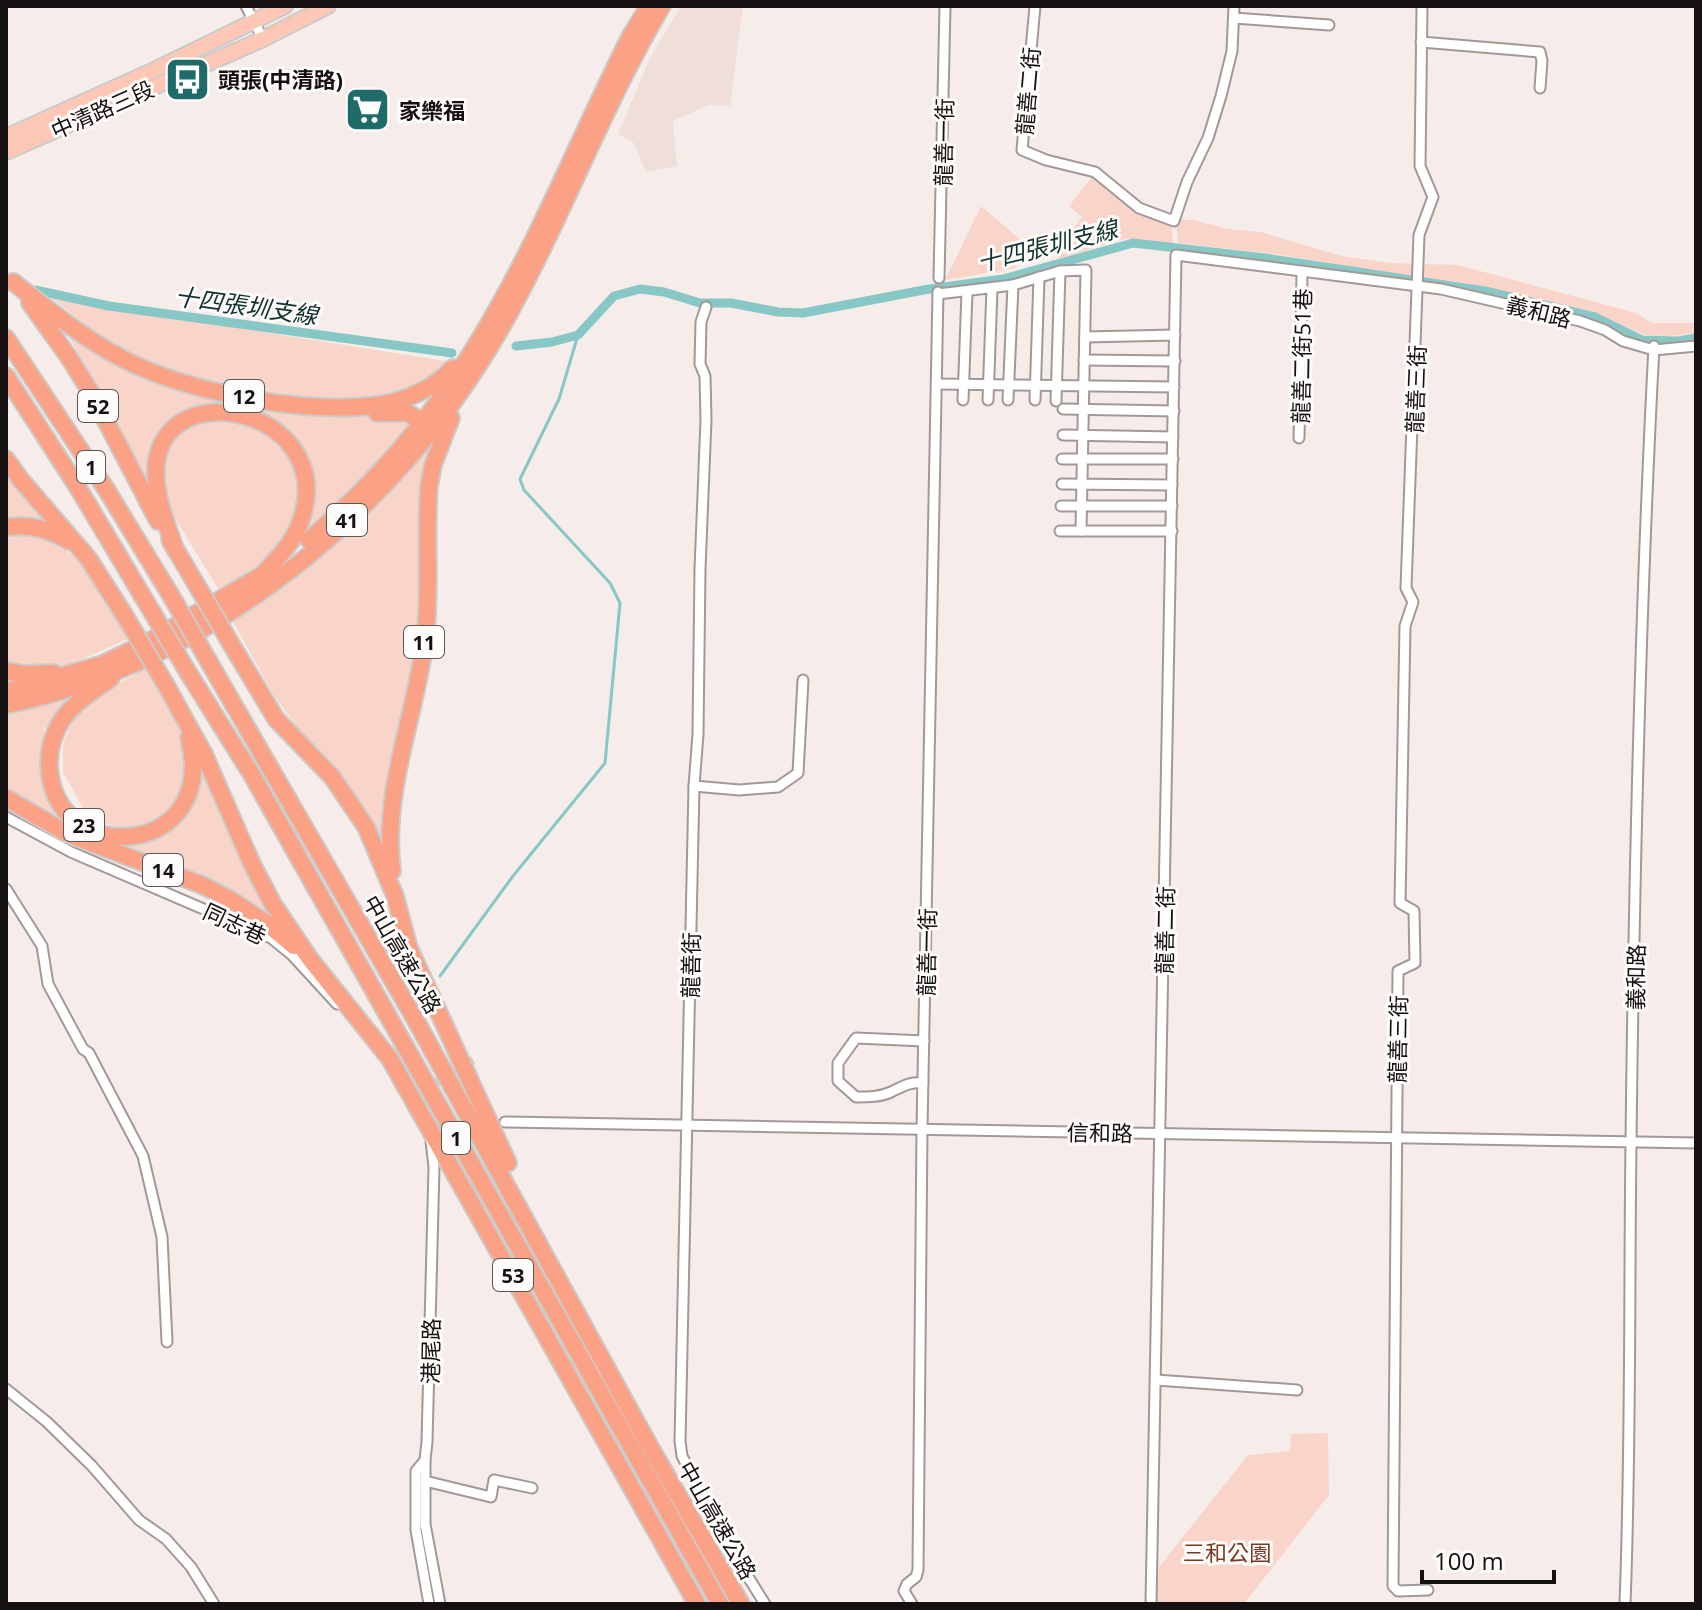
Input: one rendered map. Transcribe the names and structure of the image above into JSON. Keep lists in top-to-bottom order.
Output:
{
  "streets": {
    "highway": [
      "12",
      "52",
      "1",
      "41",
      "11",
      "23",
      "14",
      "中山高速公路",
      "53"
    ],
    "main road": ["中清路三段"],
    "street": [
      "龍善二街",
      "龍善一街",
      "義和路",
      "龍善二街51巷",
      "龍善三街",
      "同志巷",
      "龍善街",
      "信和路",
      "港尾路"
    ]
  },
  "crossings": [
    ["龍善二街", "龍善二街51巷"],
    ["龍善二街", "信和路"],
    ["龍善一街", "信和路"],
    ["義和路", "龍善二街51巷"],
    ["義和路", "龍善三街"],
    ["義和路", "信和路"],
    ["龍善二街51巷", "龍善三街"],
    ["龍善三街", "信和路"],
    ["12", "52"],
    ["41", "23"],
    ["14", "53"],
    ["同志巷", "港尾路"],
    ["龍善街", "信和路"]
  ],
  "water": ["十四張圳支線"],
  "parks": ["三和公園"],
  "places": {
    "bus stop": ["頭張(中清路)"],
    "supermarket": ["家樂福"]
  },
  "scale_bar": "100 m"
}
